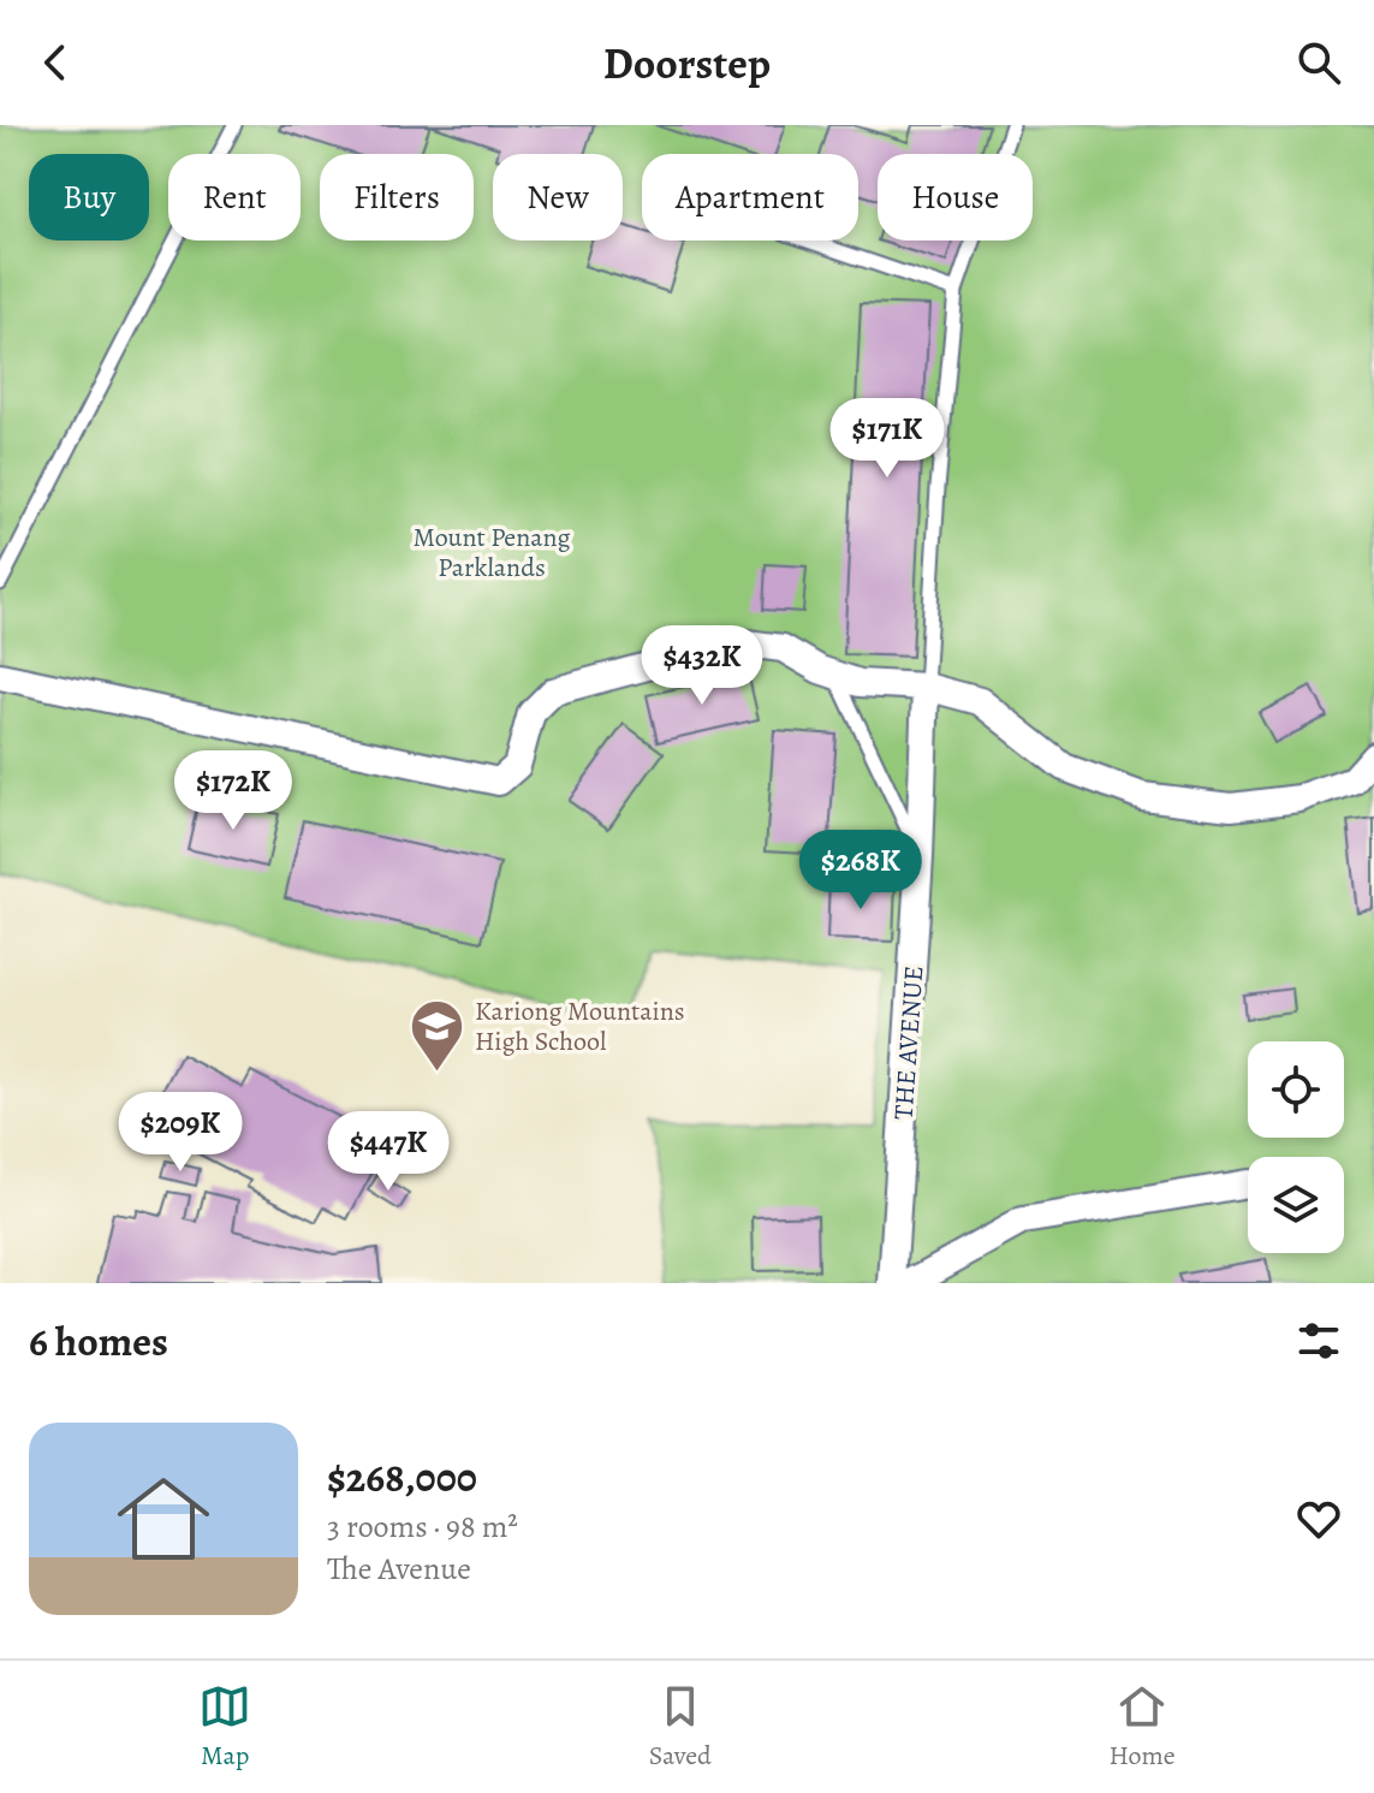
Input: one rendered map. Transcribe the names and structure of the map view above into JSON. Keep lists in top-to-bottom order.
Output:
{
  "streets": {
    "street": ["THE AVENUE"]
  },
  "parks": ["Mount Penang Parklands"],
  "places": {
    "school or university": ["Kariong Mountains High School"]
  },
  "page": {
    "header": "Doorstep",
    "chip": [
      "Buy",
      "Rent",
      "Filters",
      "New",
      "Apartment",
      "House"
    ],
    "price": [
      "$171K",
      "$432K",
      "$172K",
      "$268K",
      "$209K",
      "$447K"
    ],
    "heading": "6 homes",
    "list": [
      {
        "name": "$268,000",
        "note": "3 rooms · 98 m² · The Avenue"
      }
    ],
    "tabs": ["Map", "Saved", "Home"]
  }
}
